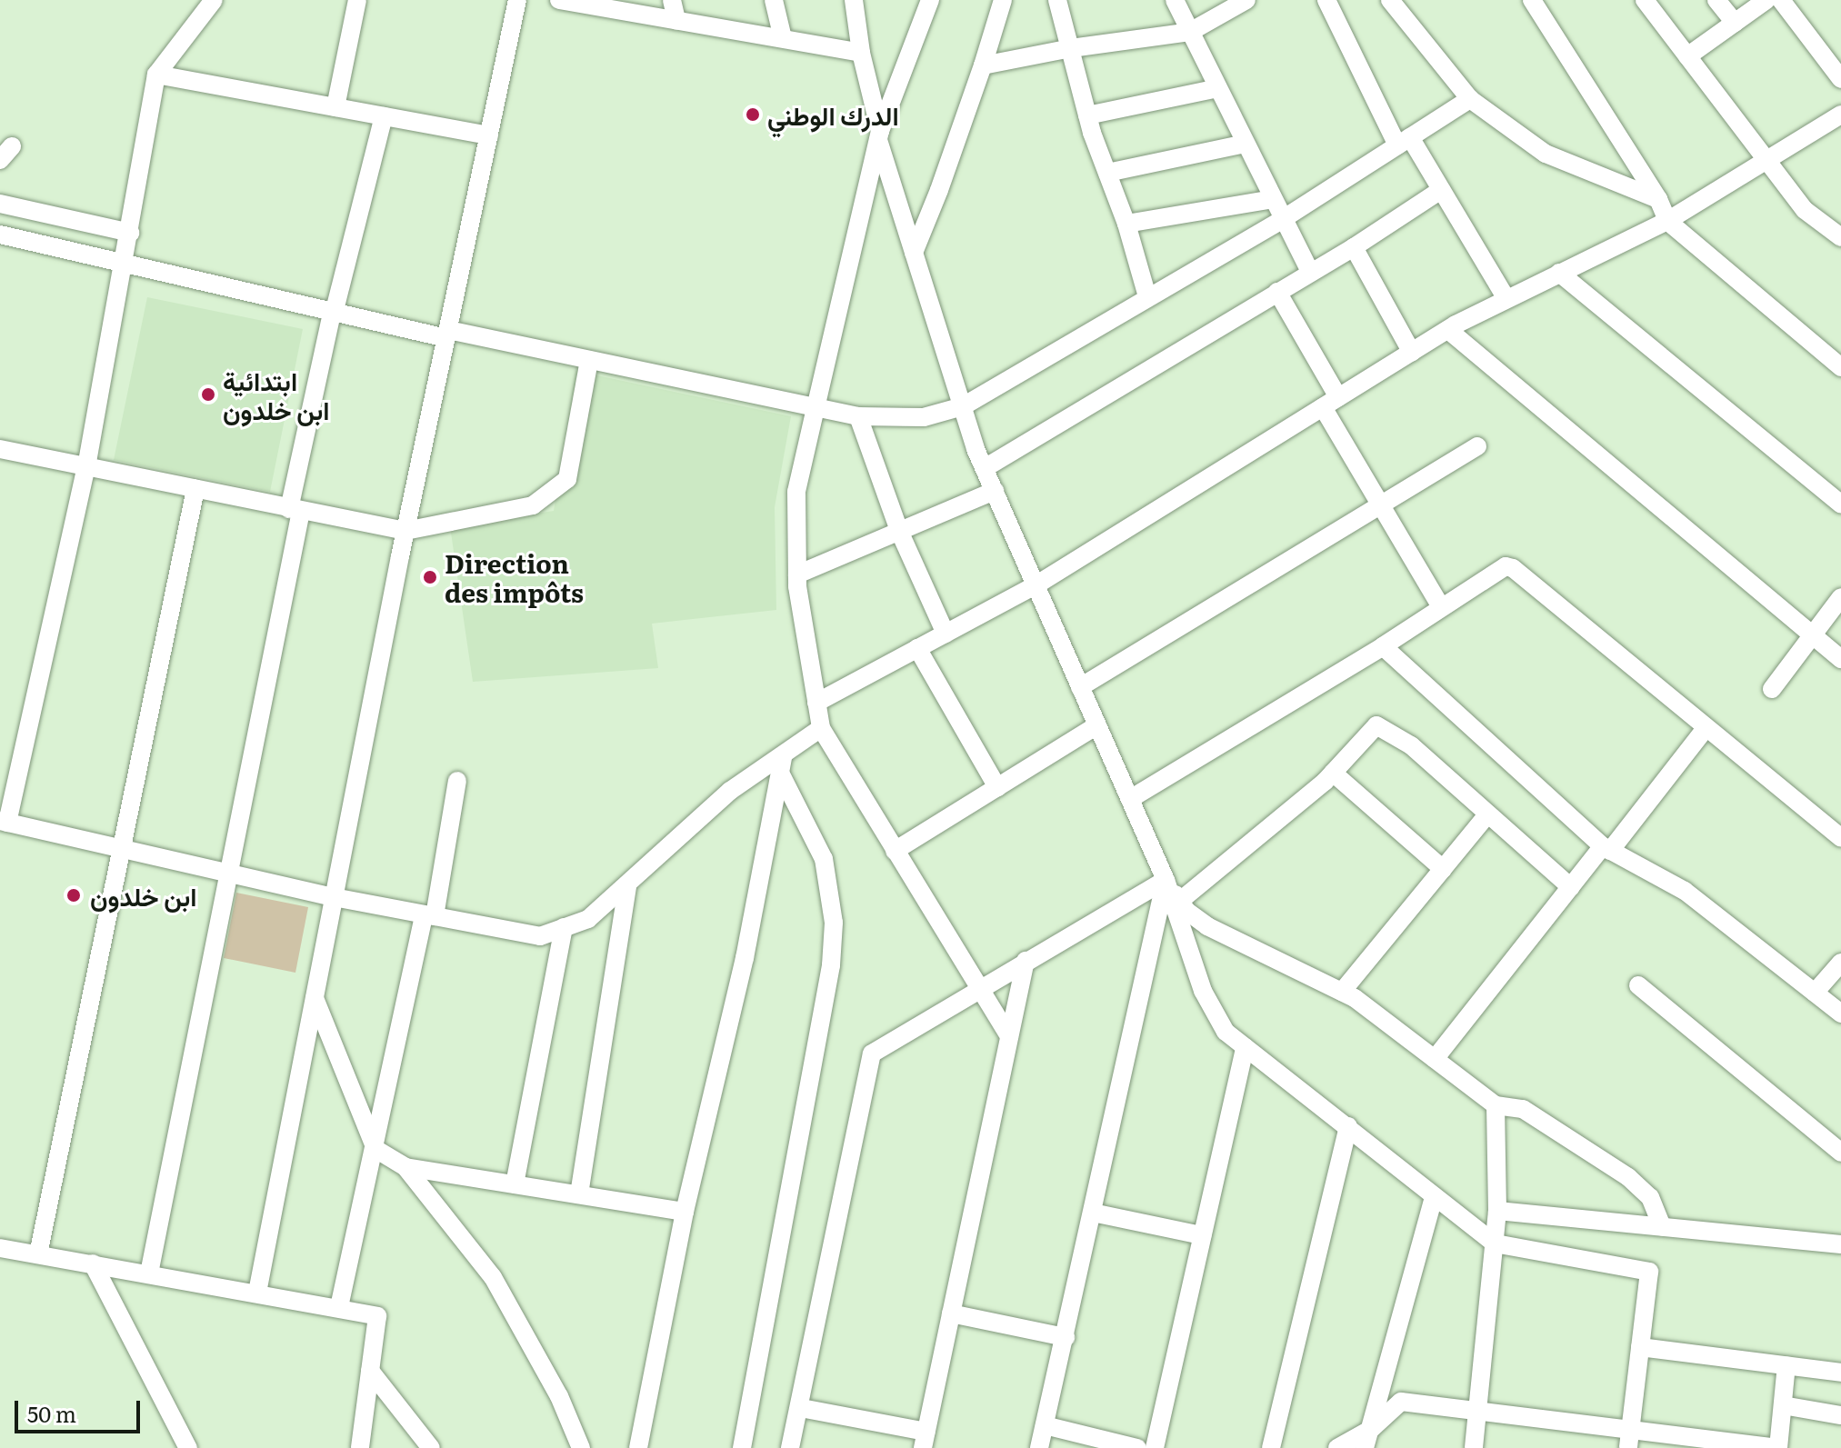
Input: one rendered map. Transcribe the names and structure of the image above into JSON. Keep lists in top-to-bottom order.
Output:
{
  "places": [
    "الدرك الوطني",
    "ابتدائية ابن خلدون",
    "Direction des impôts",
    "ابن خلدون"
  ],
  "scale_bar": "50 m"
}
